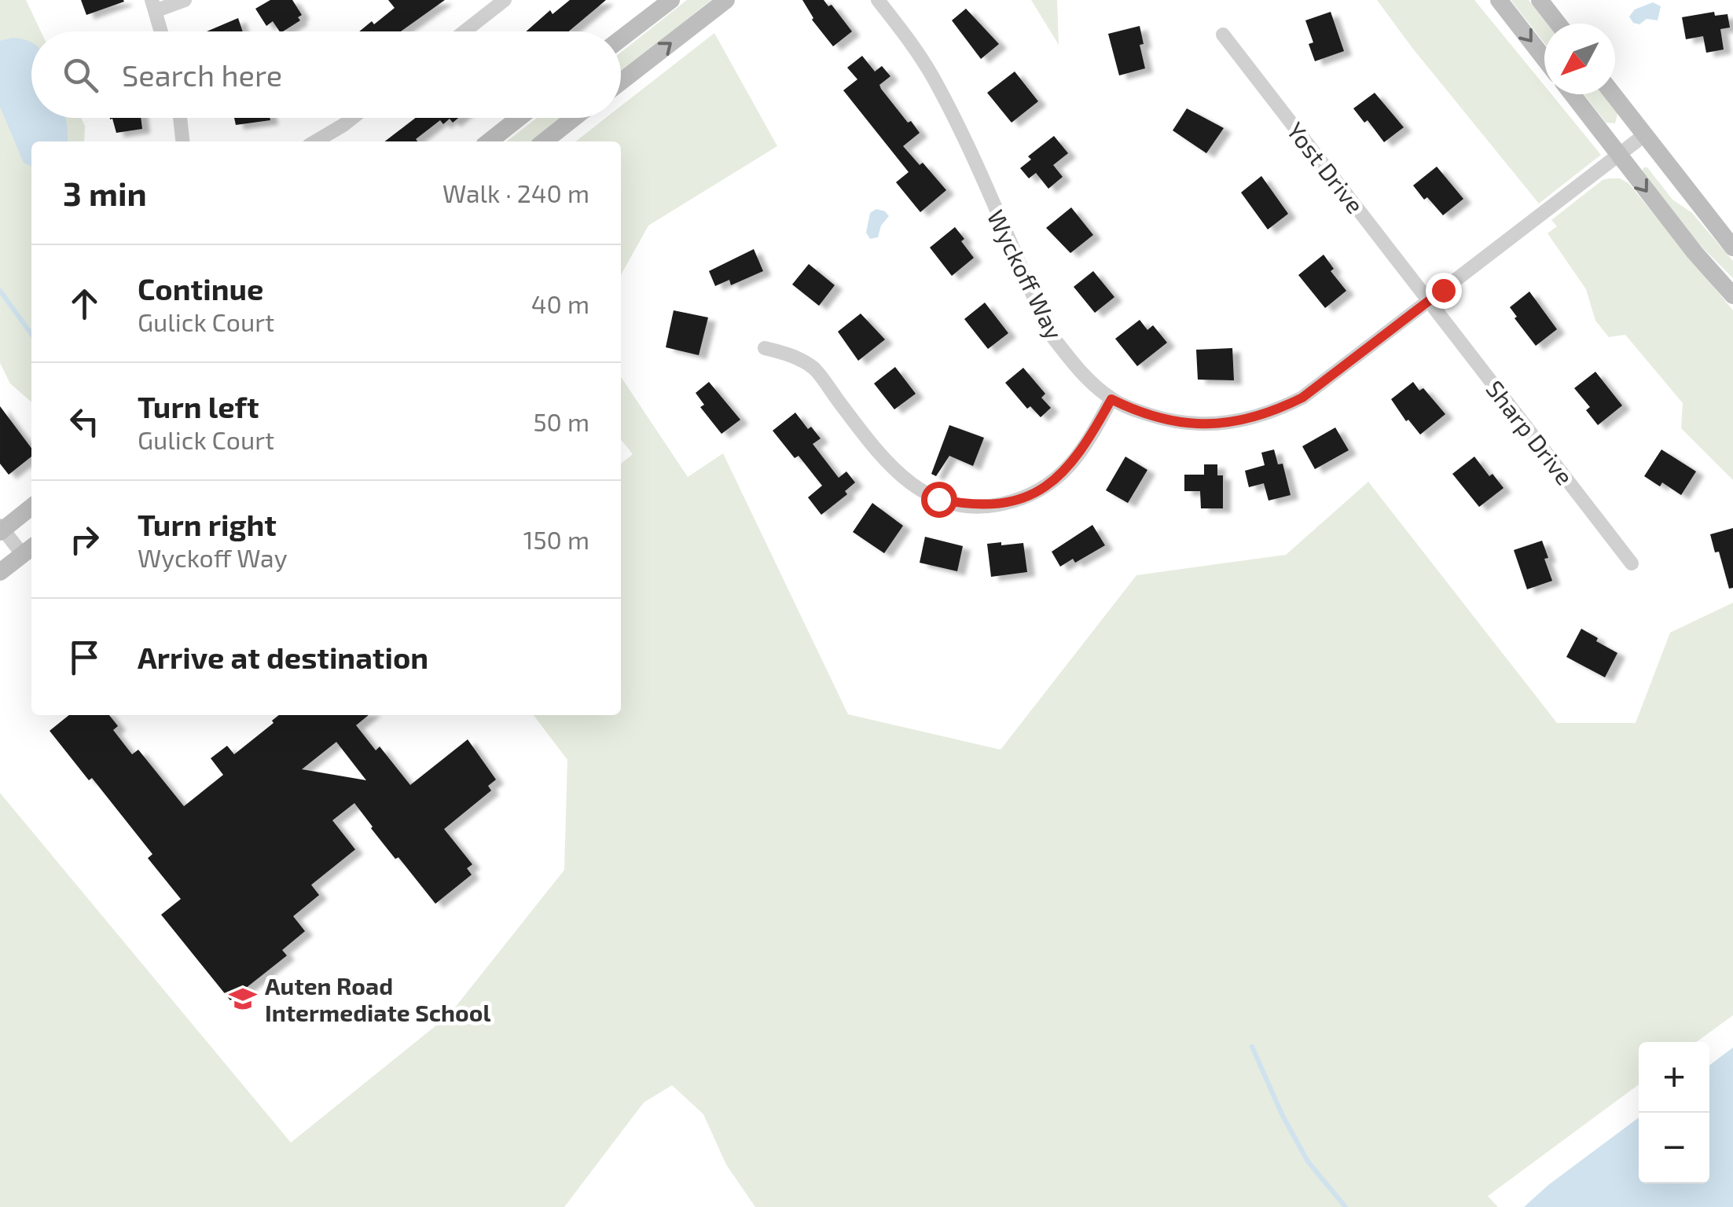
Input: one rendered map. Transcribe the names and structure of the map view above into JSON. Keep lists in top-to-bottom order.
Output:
{
  "streets": {
    "street": ["Yost Drive", "Wyckoff Way", "Sharp Drive"]
  },
  "crossings": [
    ["Yost Drive", "Wyckoff Way"],
    ["Yost Drive", "Sharp Drive"],
    ["Wyckoff Way", "Sharp Drive"]
  ],
  "places": {
    "school or university": ["Auten Road Intermediate School"]
  },
  "north": "bottom left",
  "page": {
    "search": "Search here",
    "heading": ["3 min", "Walk · 240 m"],
    "list": [
      ["Continue", "Gulick Court", "40 m"],
      ["Turn left", "Gulick Court", "50 m"],
      ["Turn right", "Wyckoff Way", "150 m"],
      "Arrive at destination"
    ],
    "map_buttons": ["+", "−"]
  }
}
